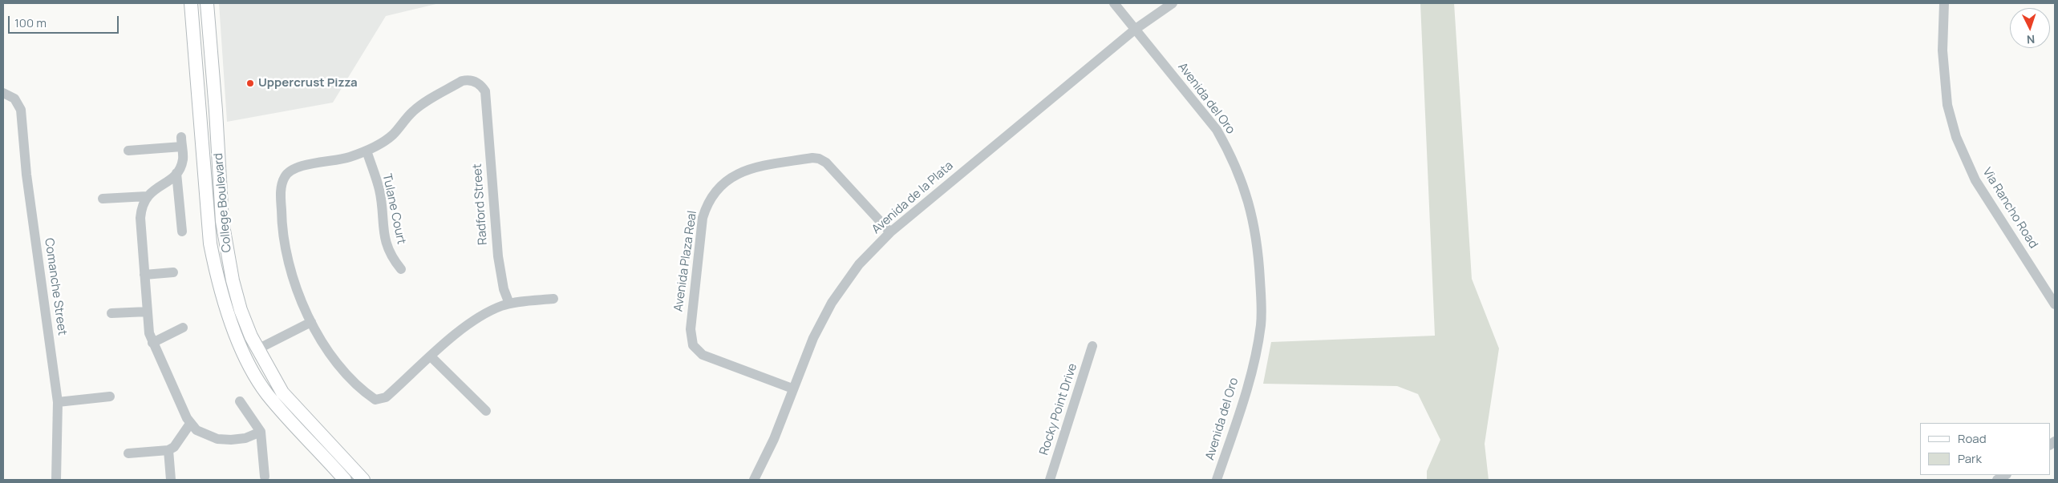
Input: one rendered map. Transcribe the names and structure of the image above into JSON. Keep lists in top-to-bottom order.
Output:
{
  "streets": {
    "main road": ["College Boulevard"],
    "street": [
      "Avenida del Oro",
      "Avenida de la Plata",
      "Radford Street",
      "Via Rancho Road",
      "Tulane Court",
      "Avenida Plaza Real",
      "Comanche Street",
      "Rocky Point Drive"
    ]
  },
  "crossings": [
    ["Avenida del Oro", "Avenida de la Plata"],
    ["Avenida de la Plata", "Avenida Plaza Real"],
    ["Radford Street", "Tulane Court"]
  ],
  "places": ["Uppercrust Pizza"],
  "legend": ["Road", "Park"],
  "scale_bar": "100 m",
  "north": "bottom"
}
